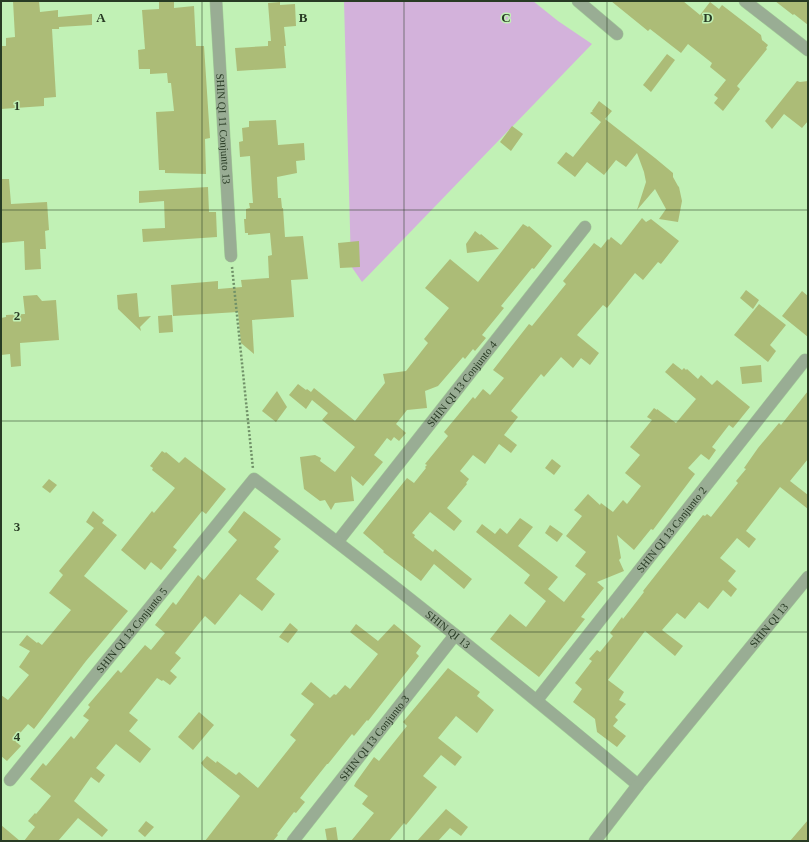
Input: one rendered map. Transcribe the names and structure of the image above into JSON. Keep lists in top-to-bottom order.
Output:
{
  "streets": {
    "street": [
      "SHIN QI 11 Conjunto 13",
      "SHIN QI 13 Conjunto 4",
      "SHIN QI 13 Conjunto 2",
      "SHIN QI 13",
      "SHIN QI 13 Conjunto 5",
      "SHIN QI 13 Conjunto 3"
    ]
  },
  "crossings": [
    ["SHIN QI 13 Conjunto 4", "SHIN QI 13"],
    ["SHIN QI 13 Conjunto 2", "SHIN QI 13"],
    ["SHIN QI 13", "SHIN QI 13 Conjunto 5"],
    ["SHIN QI 13", "SHIN QI 13 Conjunto 3"]
  ],
  "grid": {
    "columns": [
      "A",
      "B",
      "C",
      "D"
    ],
    "rows": [
      "1",
      "2",
      "3",
      "4"
    ]
  }
}
